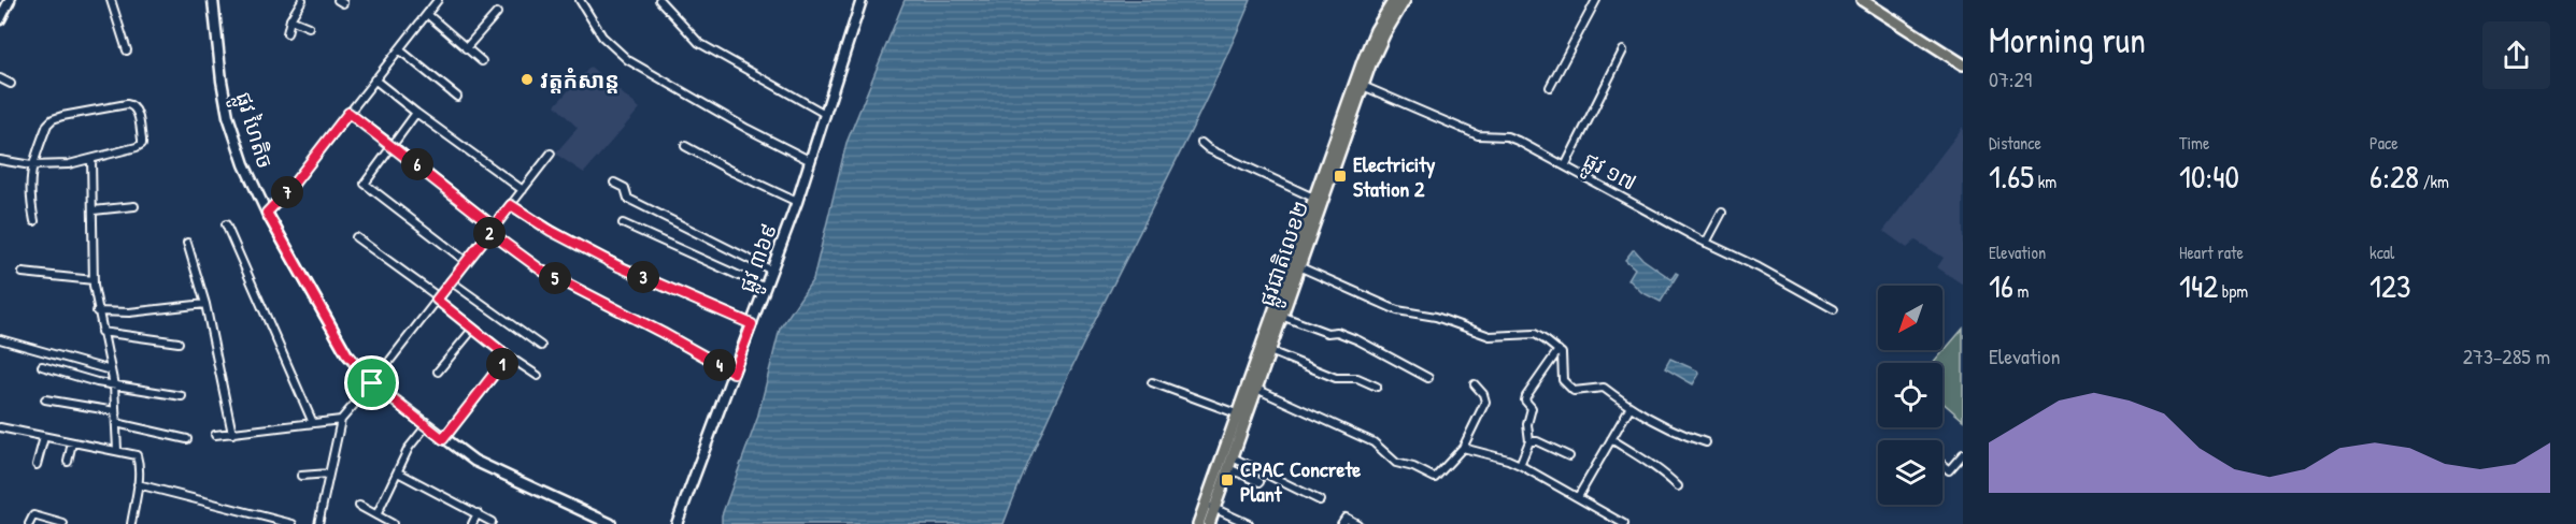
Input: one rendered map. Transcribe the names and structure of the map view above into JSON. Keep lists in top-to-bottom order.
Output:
{
  "streets": {
    "main road": ["ផ្លូវជាតិលេខ២"],
    "street": ["ផ្លូវ ហៃតិច", "ផ្លូវ ១៧", "ផ្លូវ ៣៦៩"]
  },
  "crossings": [
    ["ផ្លូវ ១៧", "ផ្លូវជាតិលេខ២"]
  ],
  "places": {
    "other": ["វត្តកំសាន្ត"],
    "transit": ["Electricity Station 2", "CPAC Concrete Plant"]
  },
  "north": "bottom left",
  "page": {
    "heading": ["Morning run", "07:29"],
    "stats": [
      ["Distance", "1.65 km"],
      ["Time", "10:40"],
      ["Pace", "6:28 /km"],
      ["Elevation", "16 m"],
      ["Heart rate", "142 bpm"],
      ["kcal", "123"]
    ],
    "pins": [
      "6",
      "7",
      "2",
      "3",
      "5",
      "1",
      "4"
    ],
    "chart": ["Elevation", "273–285 m"]
  }
}
